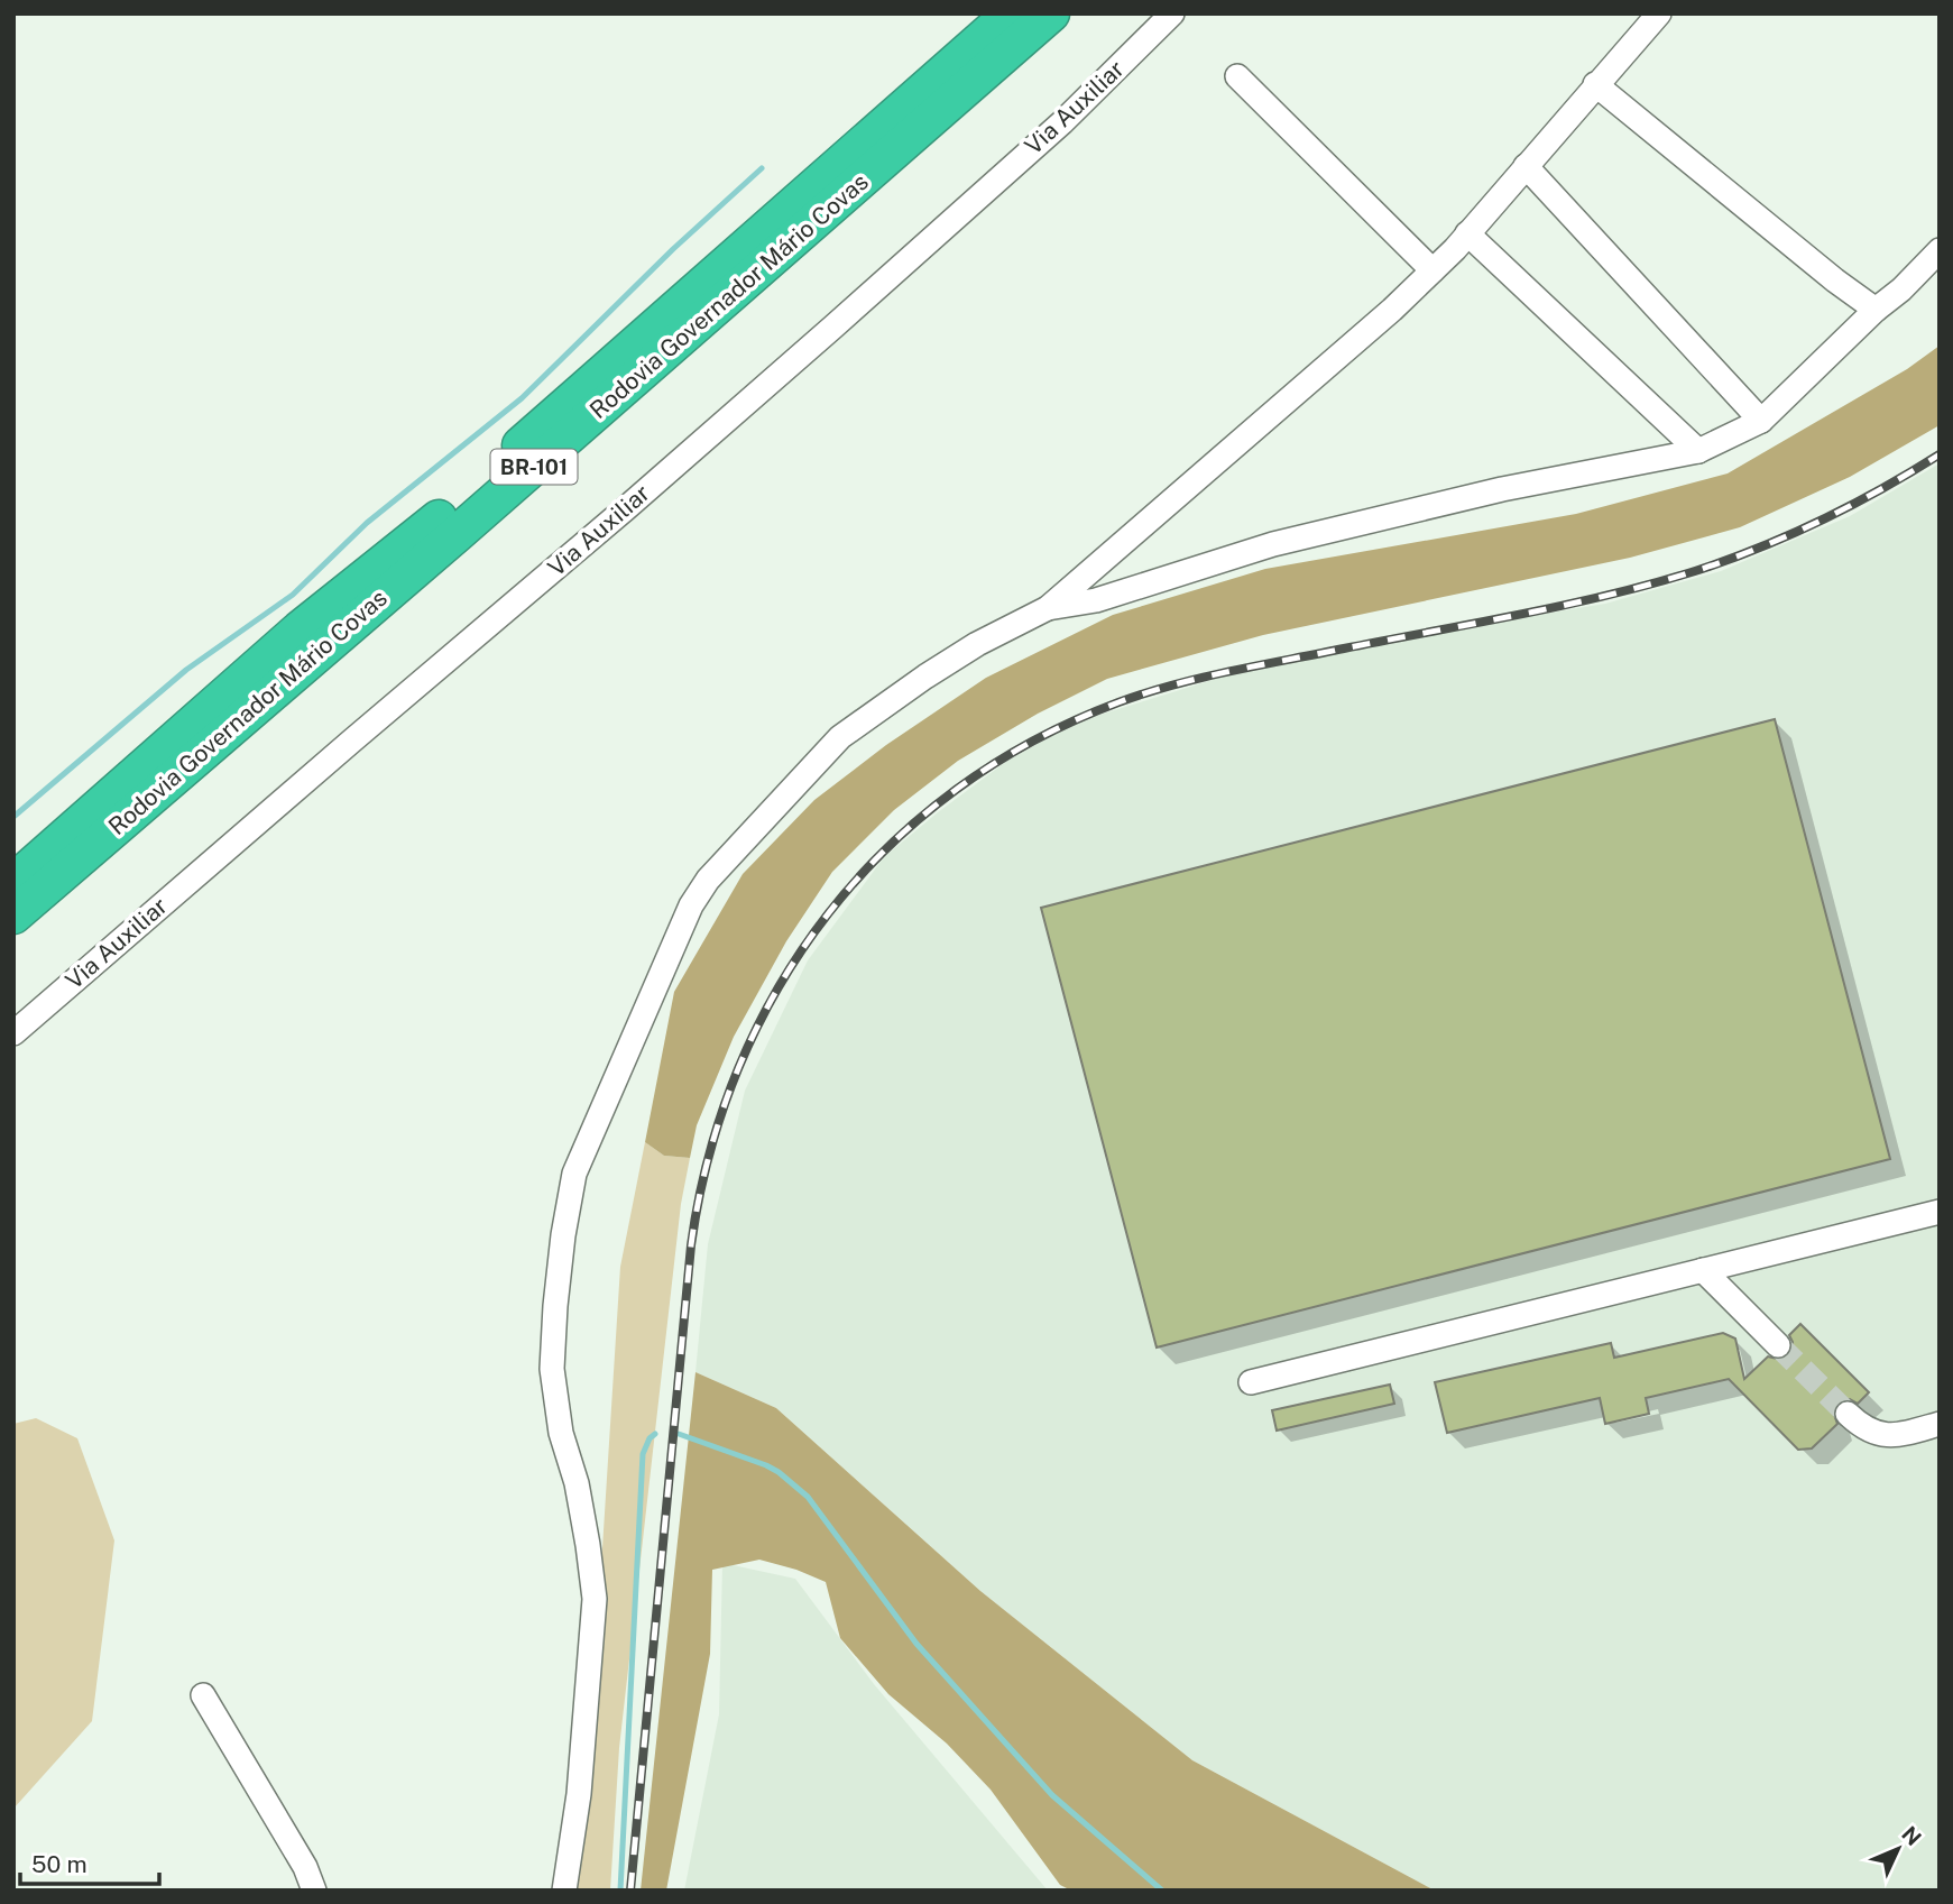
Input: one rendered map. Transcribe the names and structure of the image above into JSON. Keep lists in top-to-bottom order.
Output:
{
  "streets": {
    "highway": ["Rodovia Governador Mário Covas", "BR-101"],
    "street": ["Via Auxiliar"]
  },
  "scale_bar": "50 m",
  "north": "top right"
}
